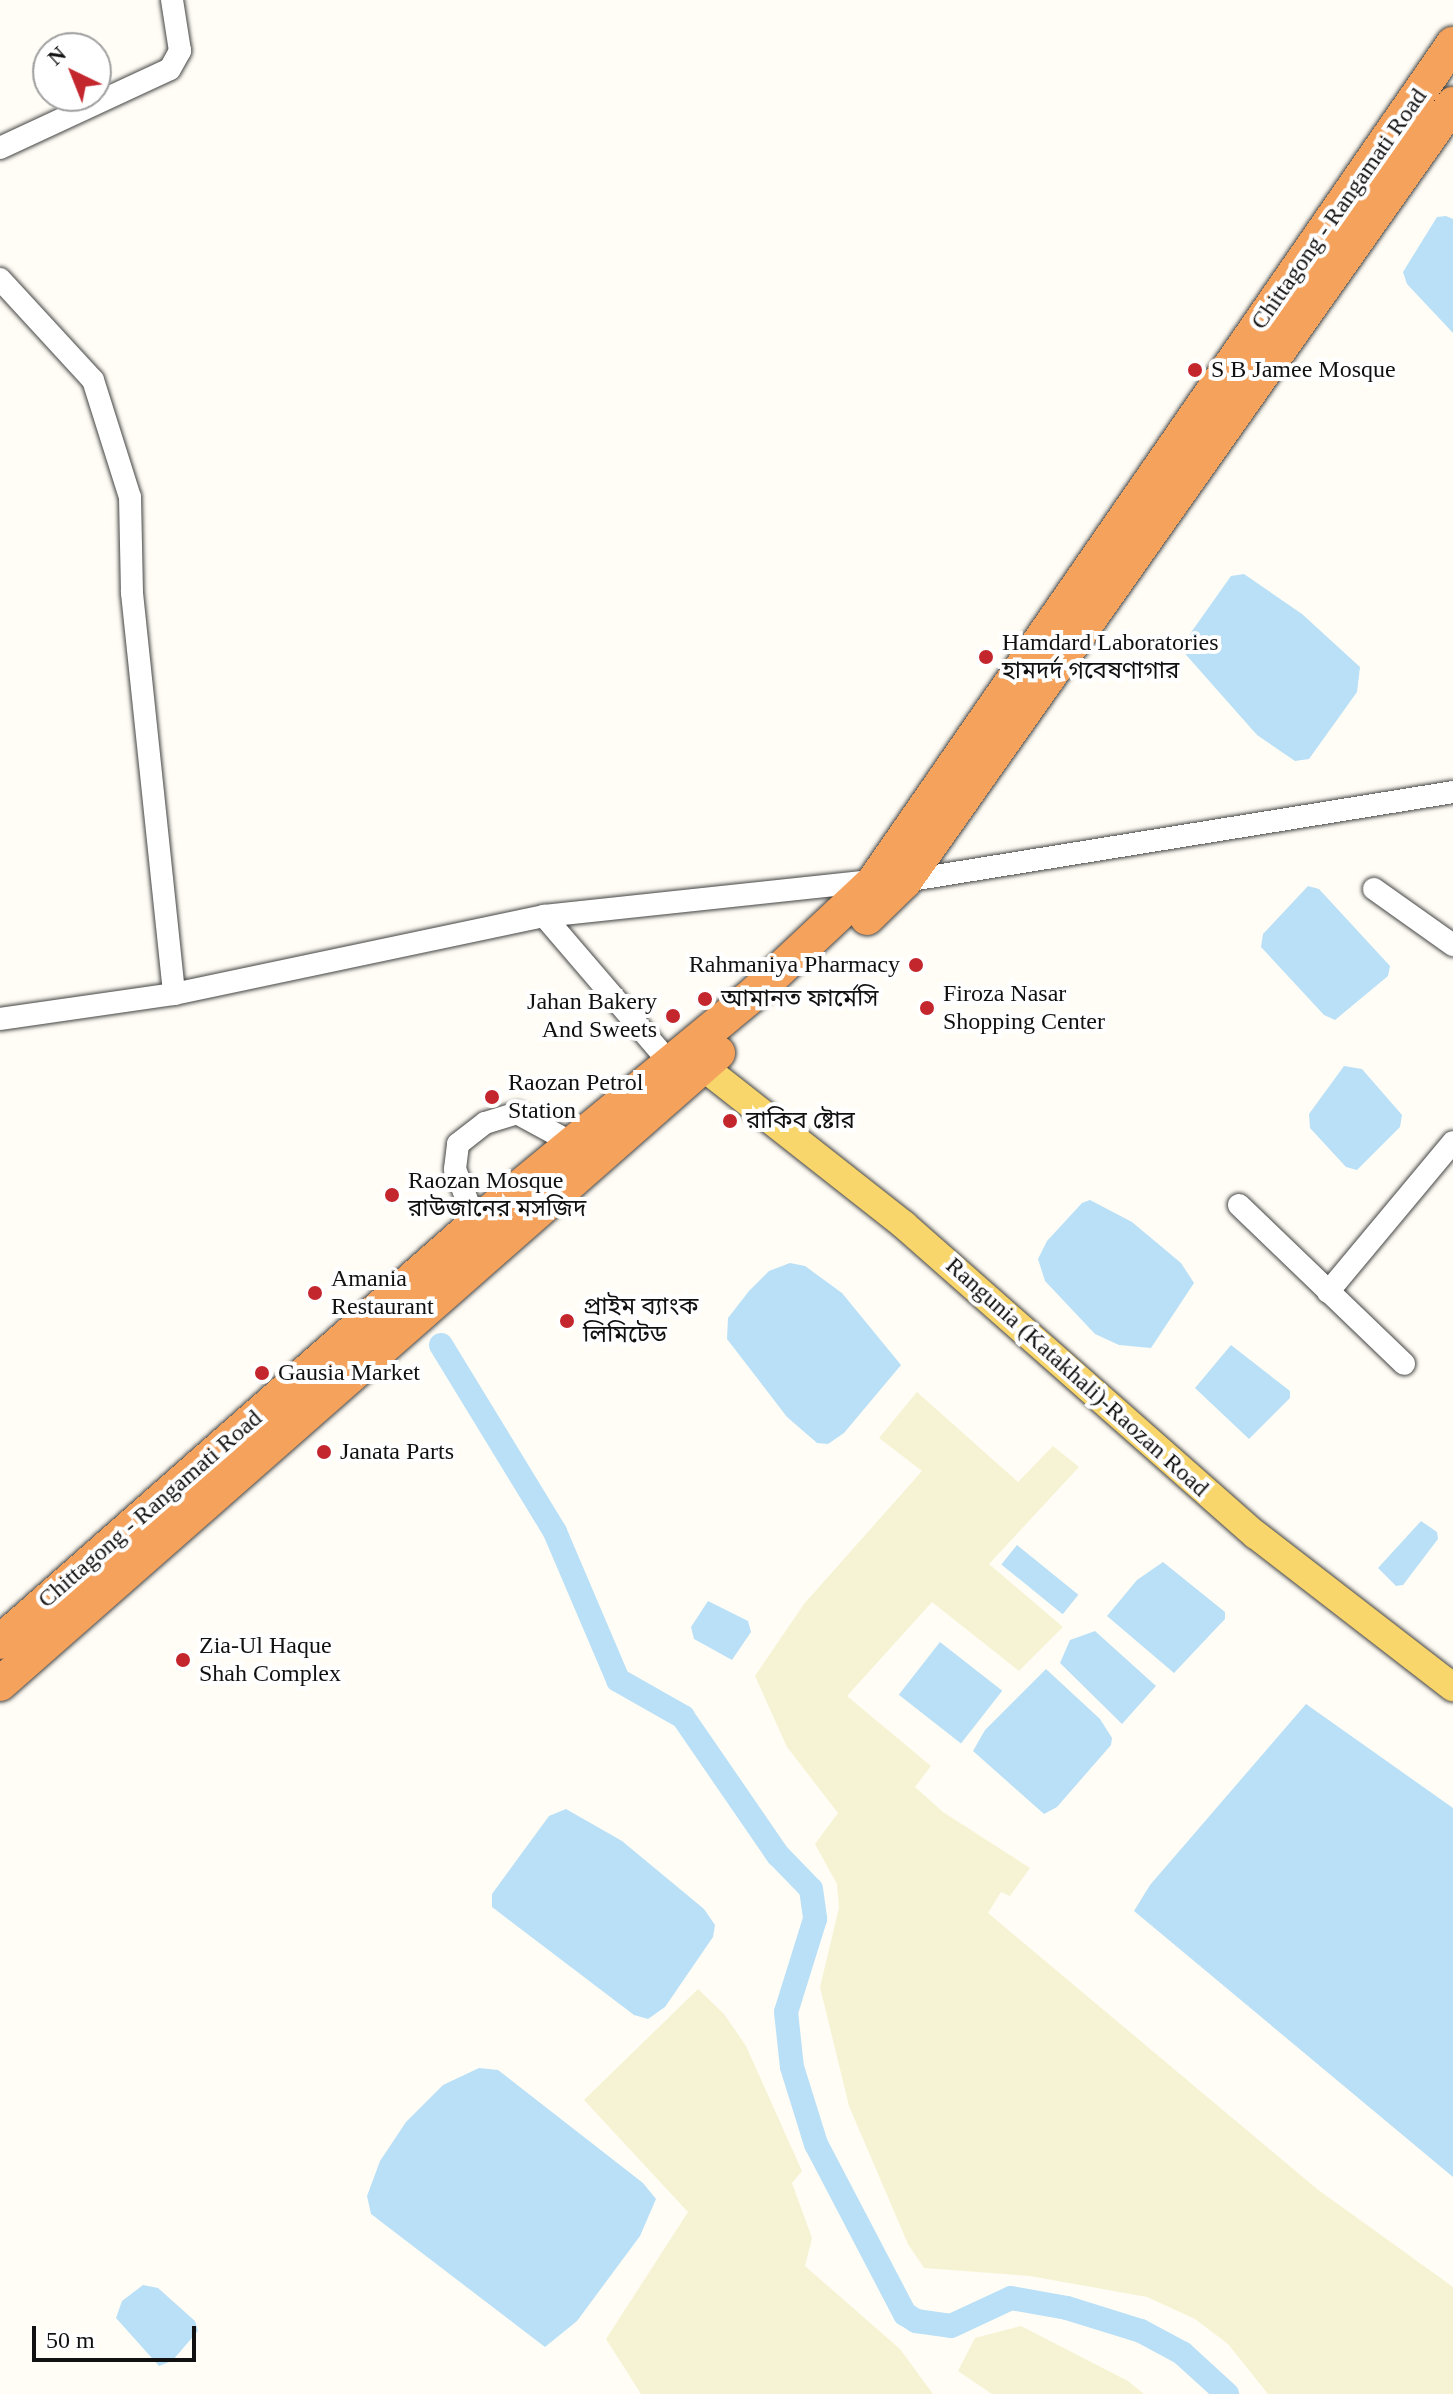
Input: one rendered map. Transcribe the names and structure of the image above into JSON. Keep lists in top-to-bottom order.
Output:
{
  "streets": {
    "highway": ["Chittagong - Rangamati Road"],
    "main road": ["Rangunia (Katakhali)-Raozan Road"]
  },
  "crossings": [
    ["Chittagong - Rangamati Road", "Rangunia (Katakhali)-Raozan Road"]
  ],
  "places": [
    "S B Jamee Mosque",
    "Hamdard Laboratories হামদর্দ গবেষণাগার",
    "Rahmaniya Pharmacy",
    "আমানত ফার্মেসি",
    "Firoza Nasar Shopping Center",
    "Jahan Bakery And Sweets",
    "Raozan Petrol Station",
    "রাকিব ষ্টোর",
    "Raozan Mosque রাউজানের মসজিদ",
    "Amania Restaurant",
    "প্রাইম ব্যাংক লিমিটেড",
    "Gausia Market",
    "Janata Parts",
    "Zia-Ul Haque Shah Complex"
  ],
  "scale_bar": "50 m",
  "north": "top left"
}
